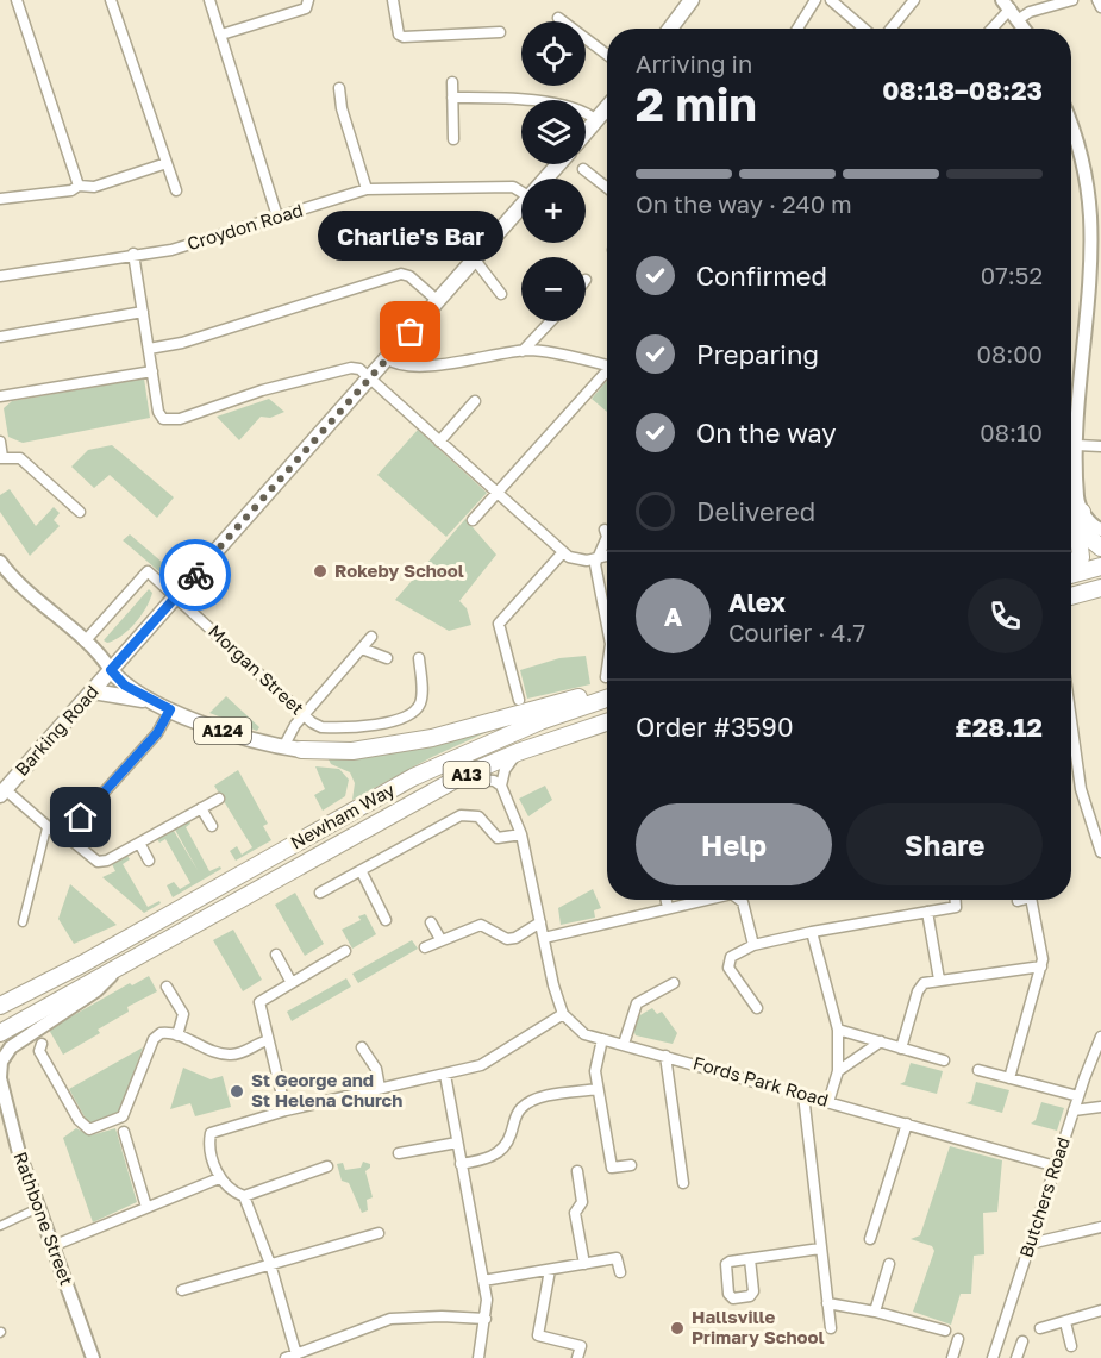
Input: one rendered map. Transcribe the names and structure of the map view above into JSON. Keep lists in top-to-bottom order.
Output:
{
  "streets": {
    "highway": ["A13", "Newham Way"],
    "main road": ["Barking Road", "A124"],
    "street": [
      "Croydon Road",
      "Morgan Street",
      "Fords Park Road",
      "Butchers Road",
      "Rathbone Street"
    ]
  },
  "crossings": [
    ["Morgan Street", "Barking Road"],
    ["Barking Road", "A124"],
    ["A124", "A13"],
    ["Newham Way", "Rathbone Street"],
    ["Fords Park Road", "Butchers Road"]
  ],
  "places": [
    "Charlie's Bar",
    "Rokeby School",
    "St George and St Helena Church",
    "Hallsville Primary School"
  ],
  "page": {
    "map_buttons": ["+", "−"],
    "heading": ["2 min", "Arriving in", "08:18–08:23"],
    "panel": [
      "Alex",
      "Courier · 4.7",
      "Order #3590",
      "£28.12"
    ],
    "bar": "On the way · 240 m",
    "bubble": "Charlie's Bar",
    "list": [
      ["Confirmed", "07:52"],
      ["Preparing", "08:00"],
      ["On the way", "08:10"],
      "Delivered"
    ],
    "round": "A",
    "buttons": ["Help", "Share"]
  }
}
